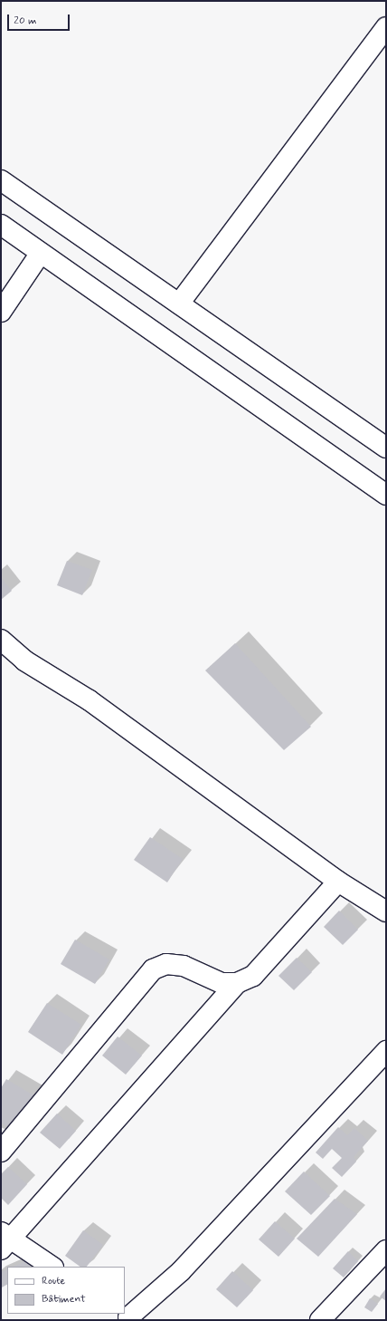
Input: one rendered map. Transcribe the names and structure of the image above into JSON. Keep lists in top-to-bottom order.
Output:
{
  "legend": ["Route", "Bâtiment"],
  "scale_bar": "20 m"
}
